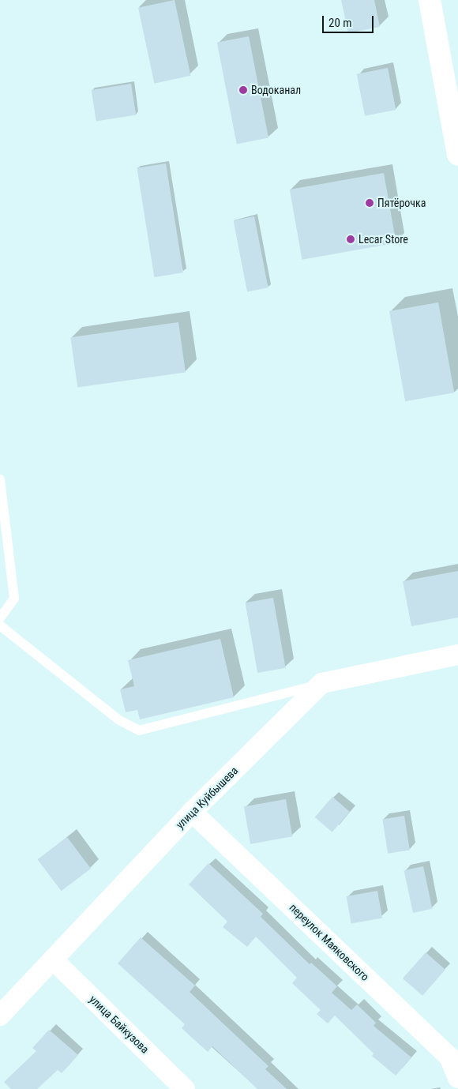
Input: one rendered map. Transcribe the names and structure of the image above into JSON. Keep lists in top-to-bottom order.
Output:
{
  "streets": {
    "street": ["улица Куйбышева", "переулок Маяковского", "улица Байкузова"]
  },
  "crossings": [
    ["улица Куйбышева", "переулок Маяковского"],
    ["улица Куйбышева", "улица Байкузова"]
  ],
  "places": ["Водоканал", "Пятёрочка", "Lecar Store"],
  "scale_bar": "20 m"
}
